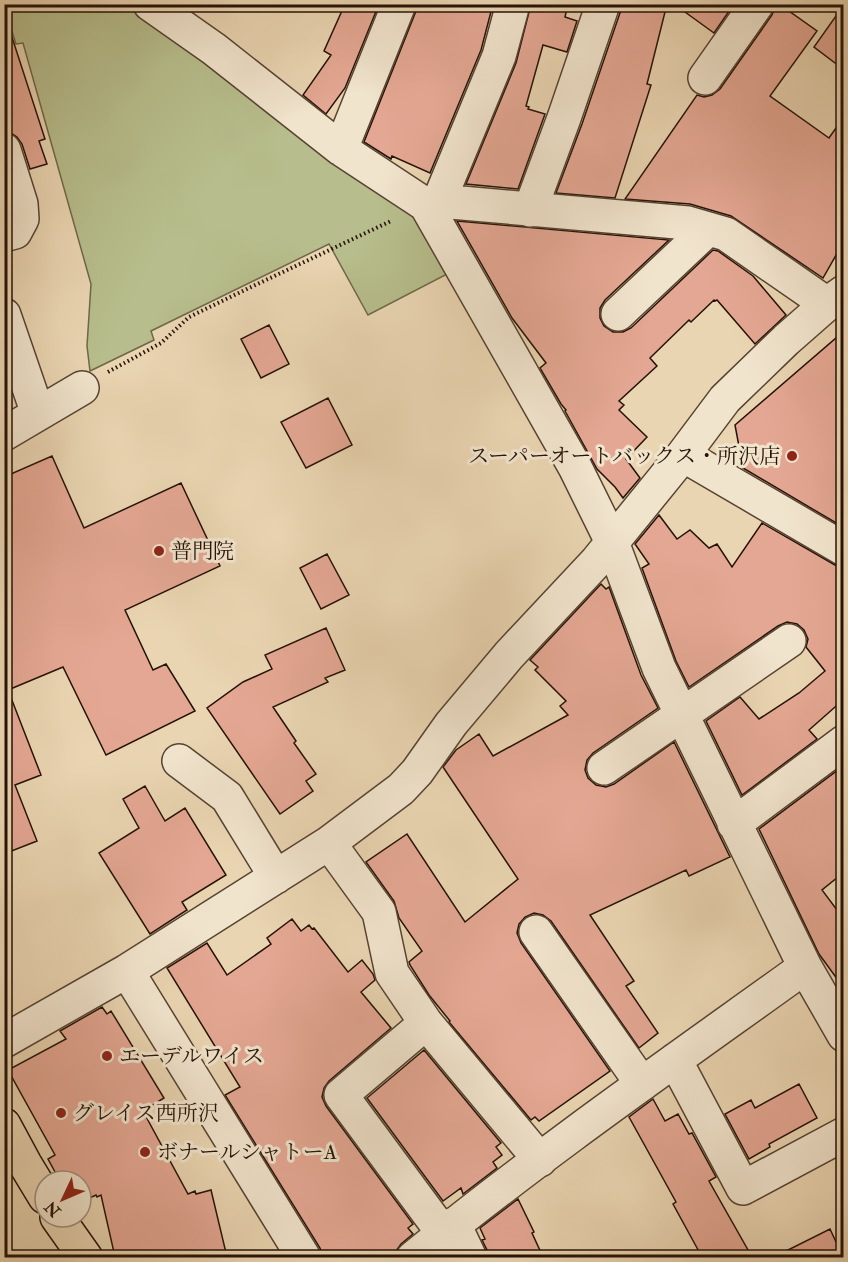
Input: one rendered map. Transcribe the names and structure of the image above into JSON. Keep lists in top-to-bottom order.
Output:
{
  "places": [
    "スーパーオートバックス・所沢店",
    "普門院",
    "エーデルワイス",
    "グレイス西所沢",
    "ボナールシャトーA"
  ],
  "north": "bottom left"
}
